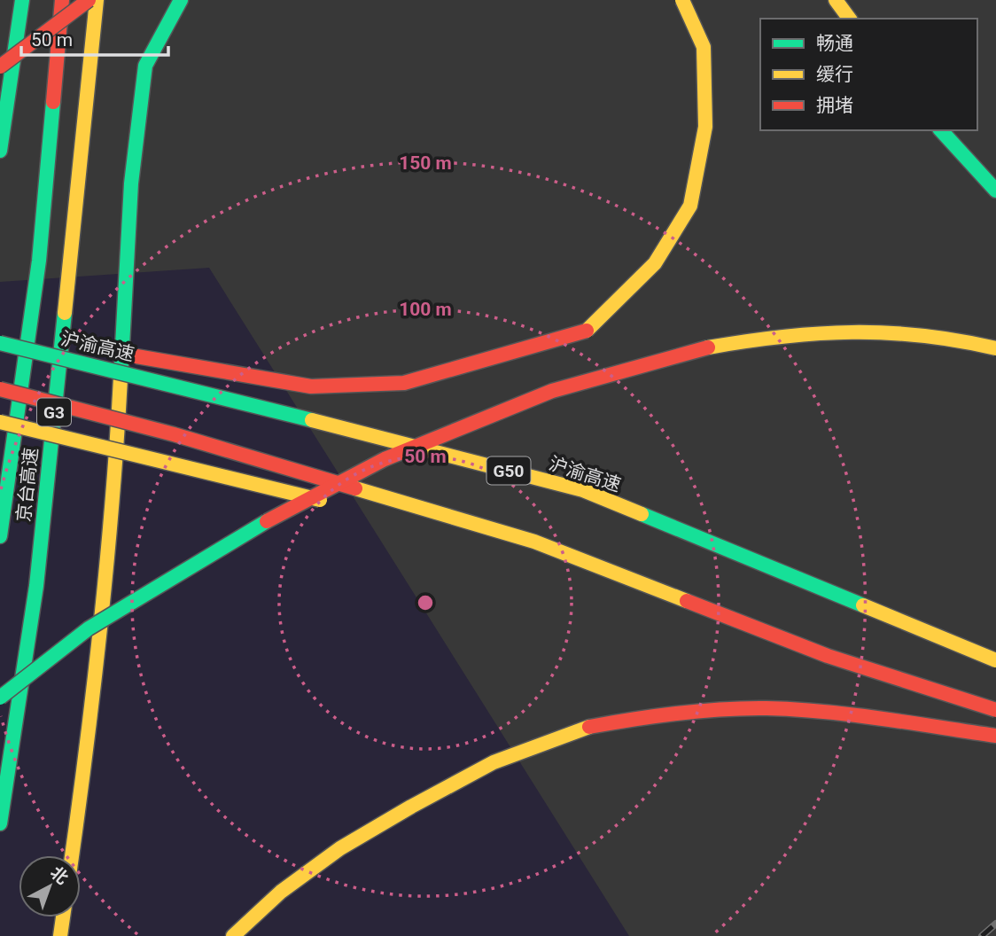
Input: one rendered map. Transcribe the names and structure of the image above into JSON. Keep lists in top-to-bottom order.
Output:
{
  "streets": {
    "highway": [
      "沪渝高速",
      "G3",
      "G50",
      "京台高速"
    ]
  },
  "legend": ["畅通", "缓行", "拥堵"],
  "scale_bar": "50 m",
  "north": "top right",
  "rings": ["150 m", "100 m", "50 m"]
}
